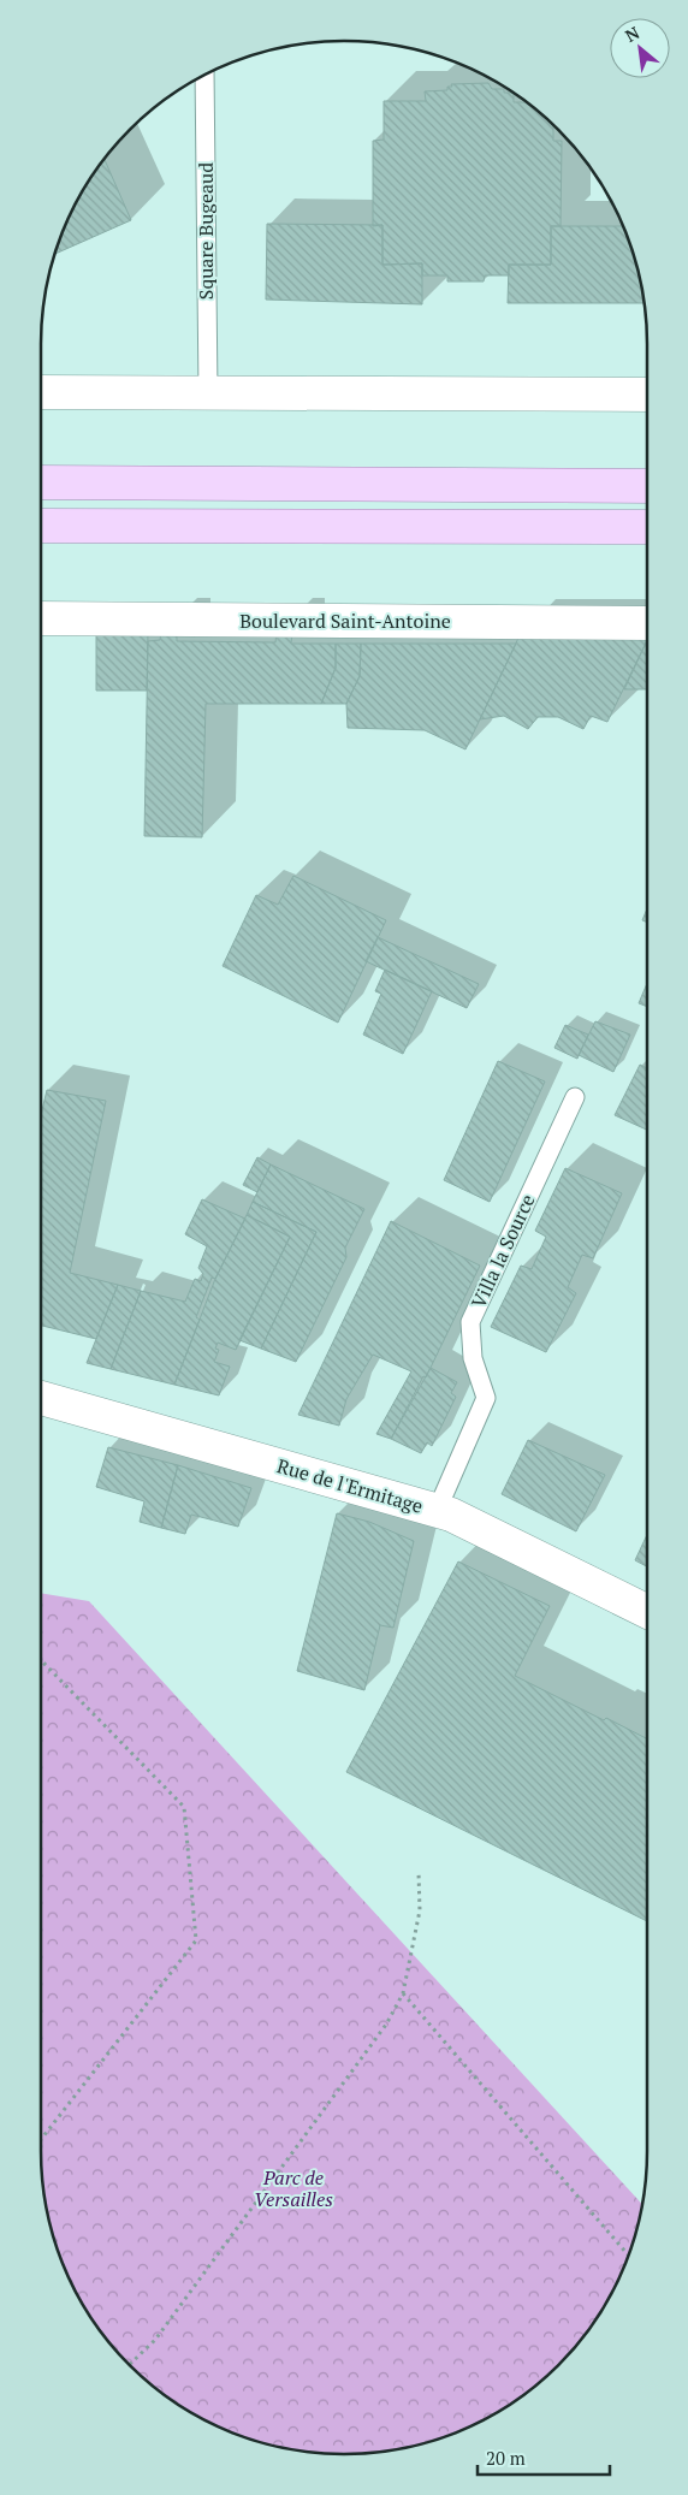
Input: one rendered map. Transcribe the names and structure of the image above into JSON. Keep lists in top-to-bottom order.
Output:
{
  "streets": {
    "street": ["Boulevard Saint-Antoine", "Rue de l'Ermitage"],
    "lane": ["Square Bugeaud", "Villa la Source"]
  },
  "crossings": [
    ["Villa la Source", "Rue de l'Ermitage"]
  ],
  "parks": ["Parc de Versailles"],
  "scale_bar": "20 m",
  "north": "top left"
}
